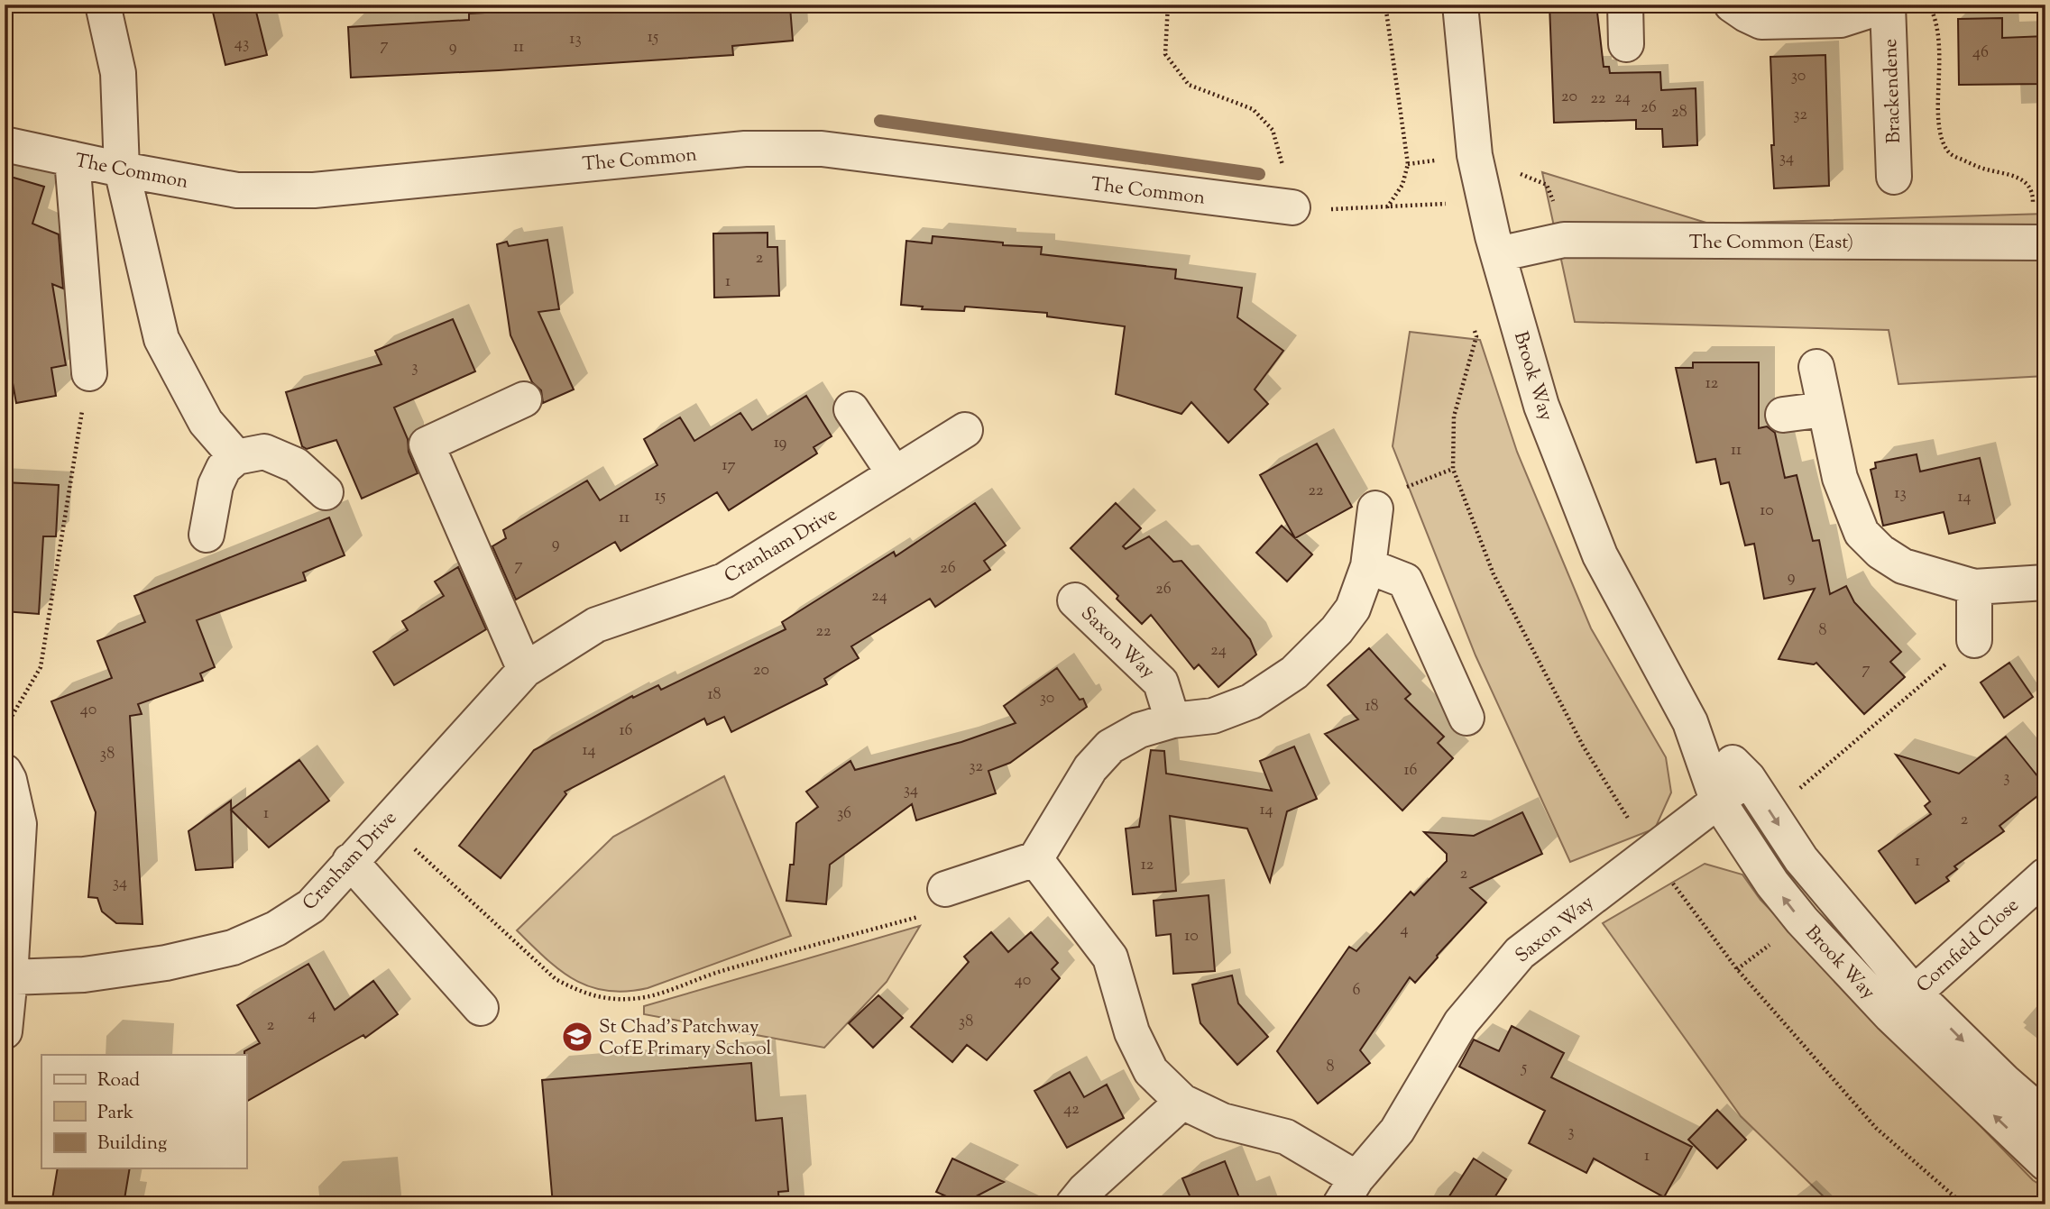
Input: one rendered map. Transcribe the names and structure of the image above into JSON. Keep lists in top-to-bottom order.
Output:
{
  "streets": {
    "street": [
      "Brackendene",
      "The Common",
      "The Common (East)",
      "Brook Way",
      "Cranham Drive",
      "Saxon Way",
      "Cornfield Close"
    ]
  },
  "crossings": [
    ["The Common (East)", "Brook Way"],
    ["Brook Way", "Saxon Way"],
    ["Brook Way", "Cornfield Close"]
  ],
  "places": {
    "school or university": ["St Chad's Patchway CofE Primary School"]
  },
  "house_numbers": [
    "15",
    "13",
    "43",
    "7",
    "9",
    "11",
    "46",
    "30",
    "20",
    "24",
    "22",
    "26",
    "28",
    "32",
    "34",
    "2",
    "1",
    "3",
    "12",
    "19",
    "11",
    "17",
    "22",
    "13",
    "15",
    "14",
    "10",
    "11",
    "9",
    "7",
    "26",
    "9",
    "26",
    "24",
    "8",
    "22",
    "24",
    "7",
    "20",
    "18",
    "30",
    "18",
    "40",
    "16",
    "14",
    "38",
    "32",
    "16",
    "3",
    "34",
    "14",
    "1",
    "36",
    "2",
    "1",
    "12",
    "2",
    "34",
    "4",
    "10",
    "40",
    "6",
    "4",
    "38",
    "2",
    "8",
    "5",
    "42",
    "3",
    "1"
  ],
  "legend": ["Road", "Park", "Building"]
}
